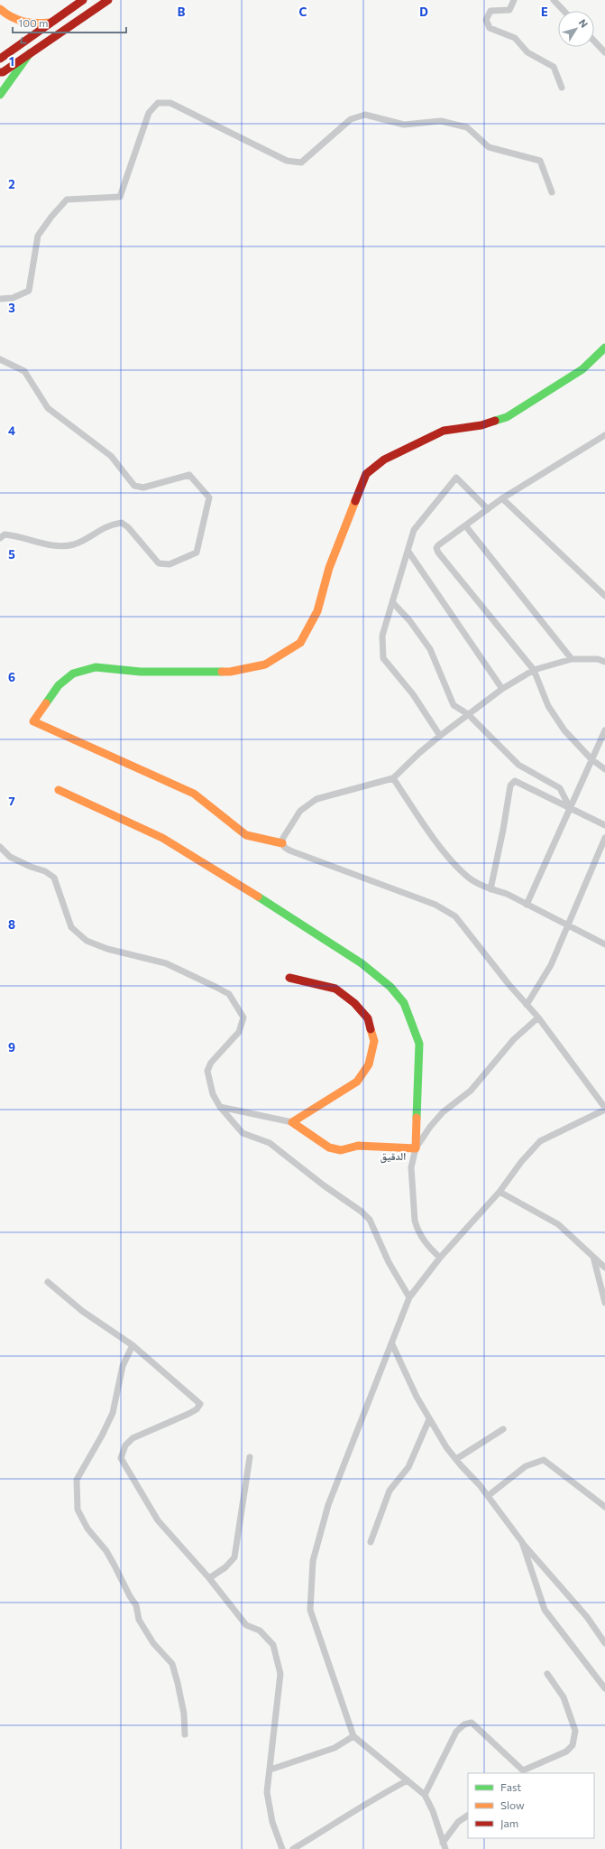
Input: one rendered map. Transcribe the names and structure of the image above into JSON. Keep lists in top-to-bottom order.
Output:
{
  "districts": ["الدقيق"],
  "legend": ["Fast", "Slow", "Jam"],
  "scale_bar": "100 m",
  "north": "top right",
  "grid": {
    "columns": [
      "B",
      "C",
      "D",
      "E"
    ],
    "rows": [
      "1",
      "2",
      "3",
      "4",
      "5",
      "6",
      "7",
      "8",
      "9"
    ]
  }
}
